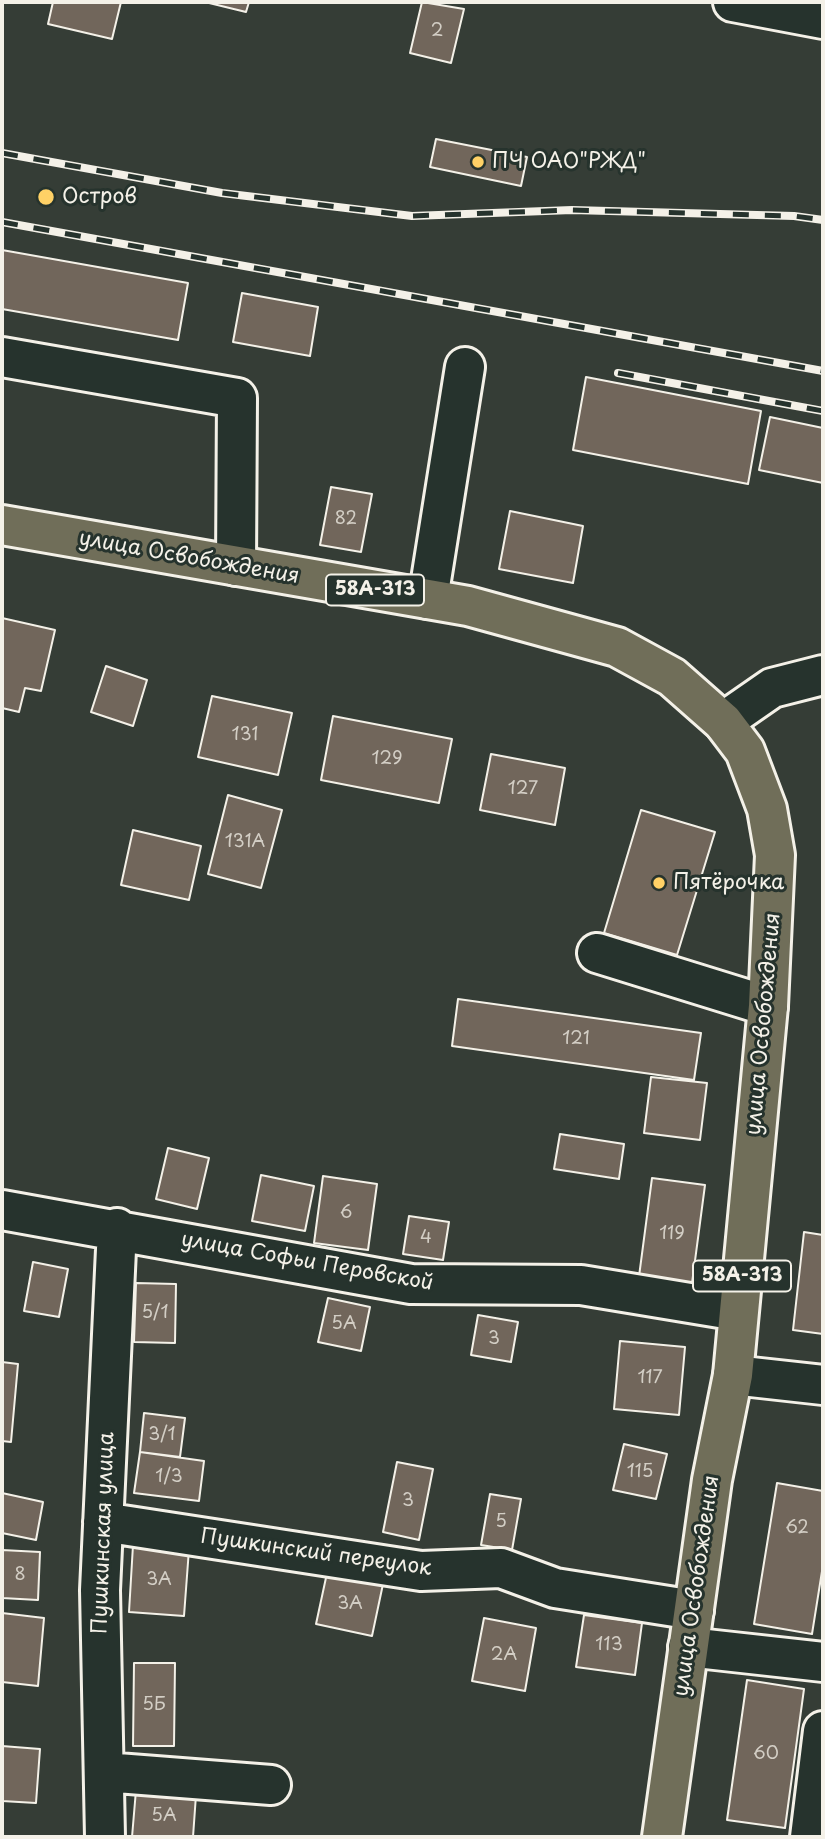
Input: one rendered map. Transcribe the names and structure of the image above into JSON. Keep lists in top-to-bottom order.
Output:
{
  "streets": {
    "main road": ["улица Освобождения", "58А-313"],
    "street": ["улица Софьи Перовской", "Пушкинская улица", "Пушкинский переулок"]
  },
  "crossings": [
    ["улица Освобождения", "улица Софьи Перовской"],
    ["улица Освобождения", "Пушкинский переулок"],
    ["улица Софьи Перовской", "Пушкинская улица"],
    ["Пушкинская улица", "Пушкинский переулок"]
  ],
  "places": ["ПЧ ОАО\"РЖД\"", "Остров", "Пятёрочка"],
  "house_numbers": [
    "2",
    "82",
    "131",
    "129",
    "127",
    "131А",
    "121",
    "6",
    "119",
    "4",
    "5/1",
    "5А",
    "3",
    "117",
    "3/1",
    "115",
    "1/3",
    "3",
    "5",
    "62",
    "8",
    "3А",
    "3А",
    "113",
    "2А",
    "5Б",
    "60",
    "5А"
  ]
}
